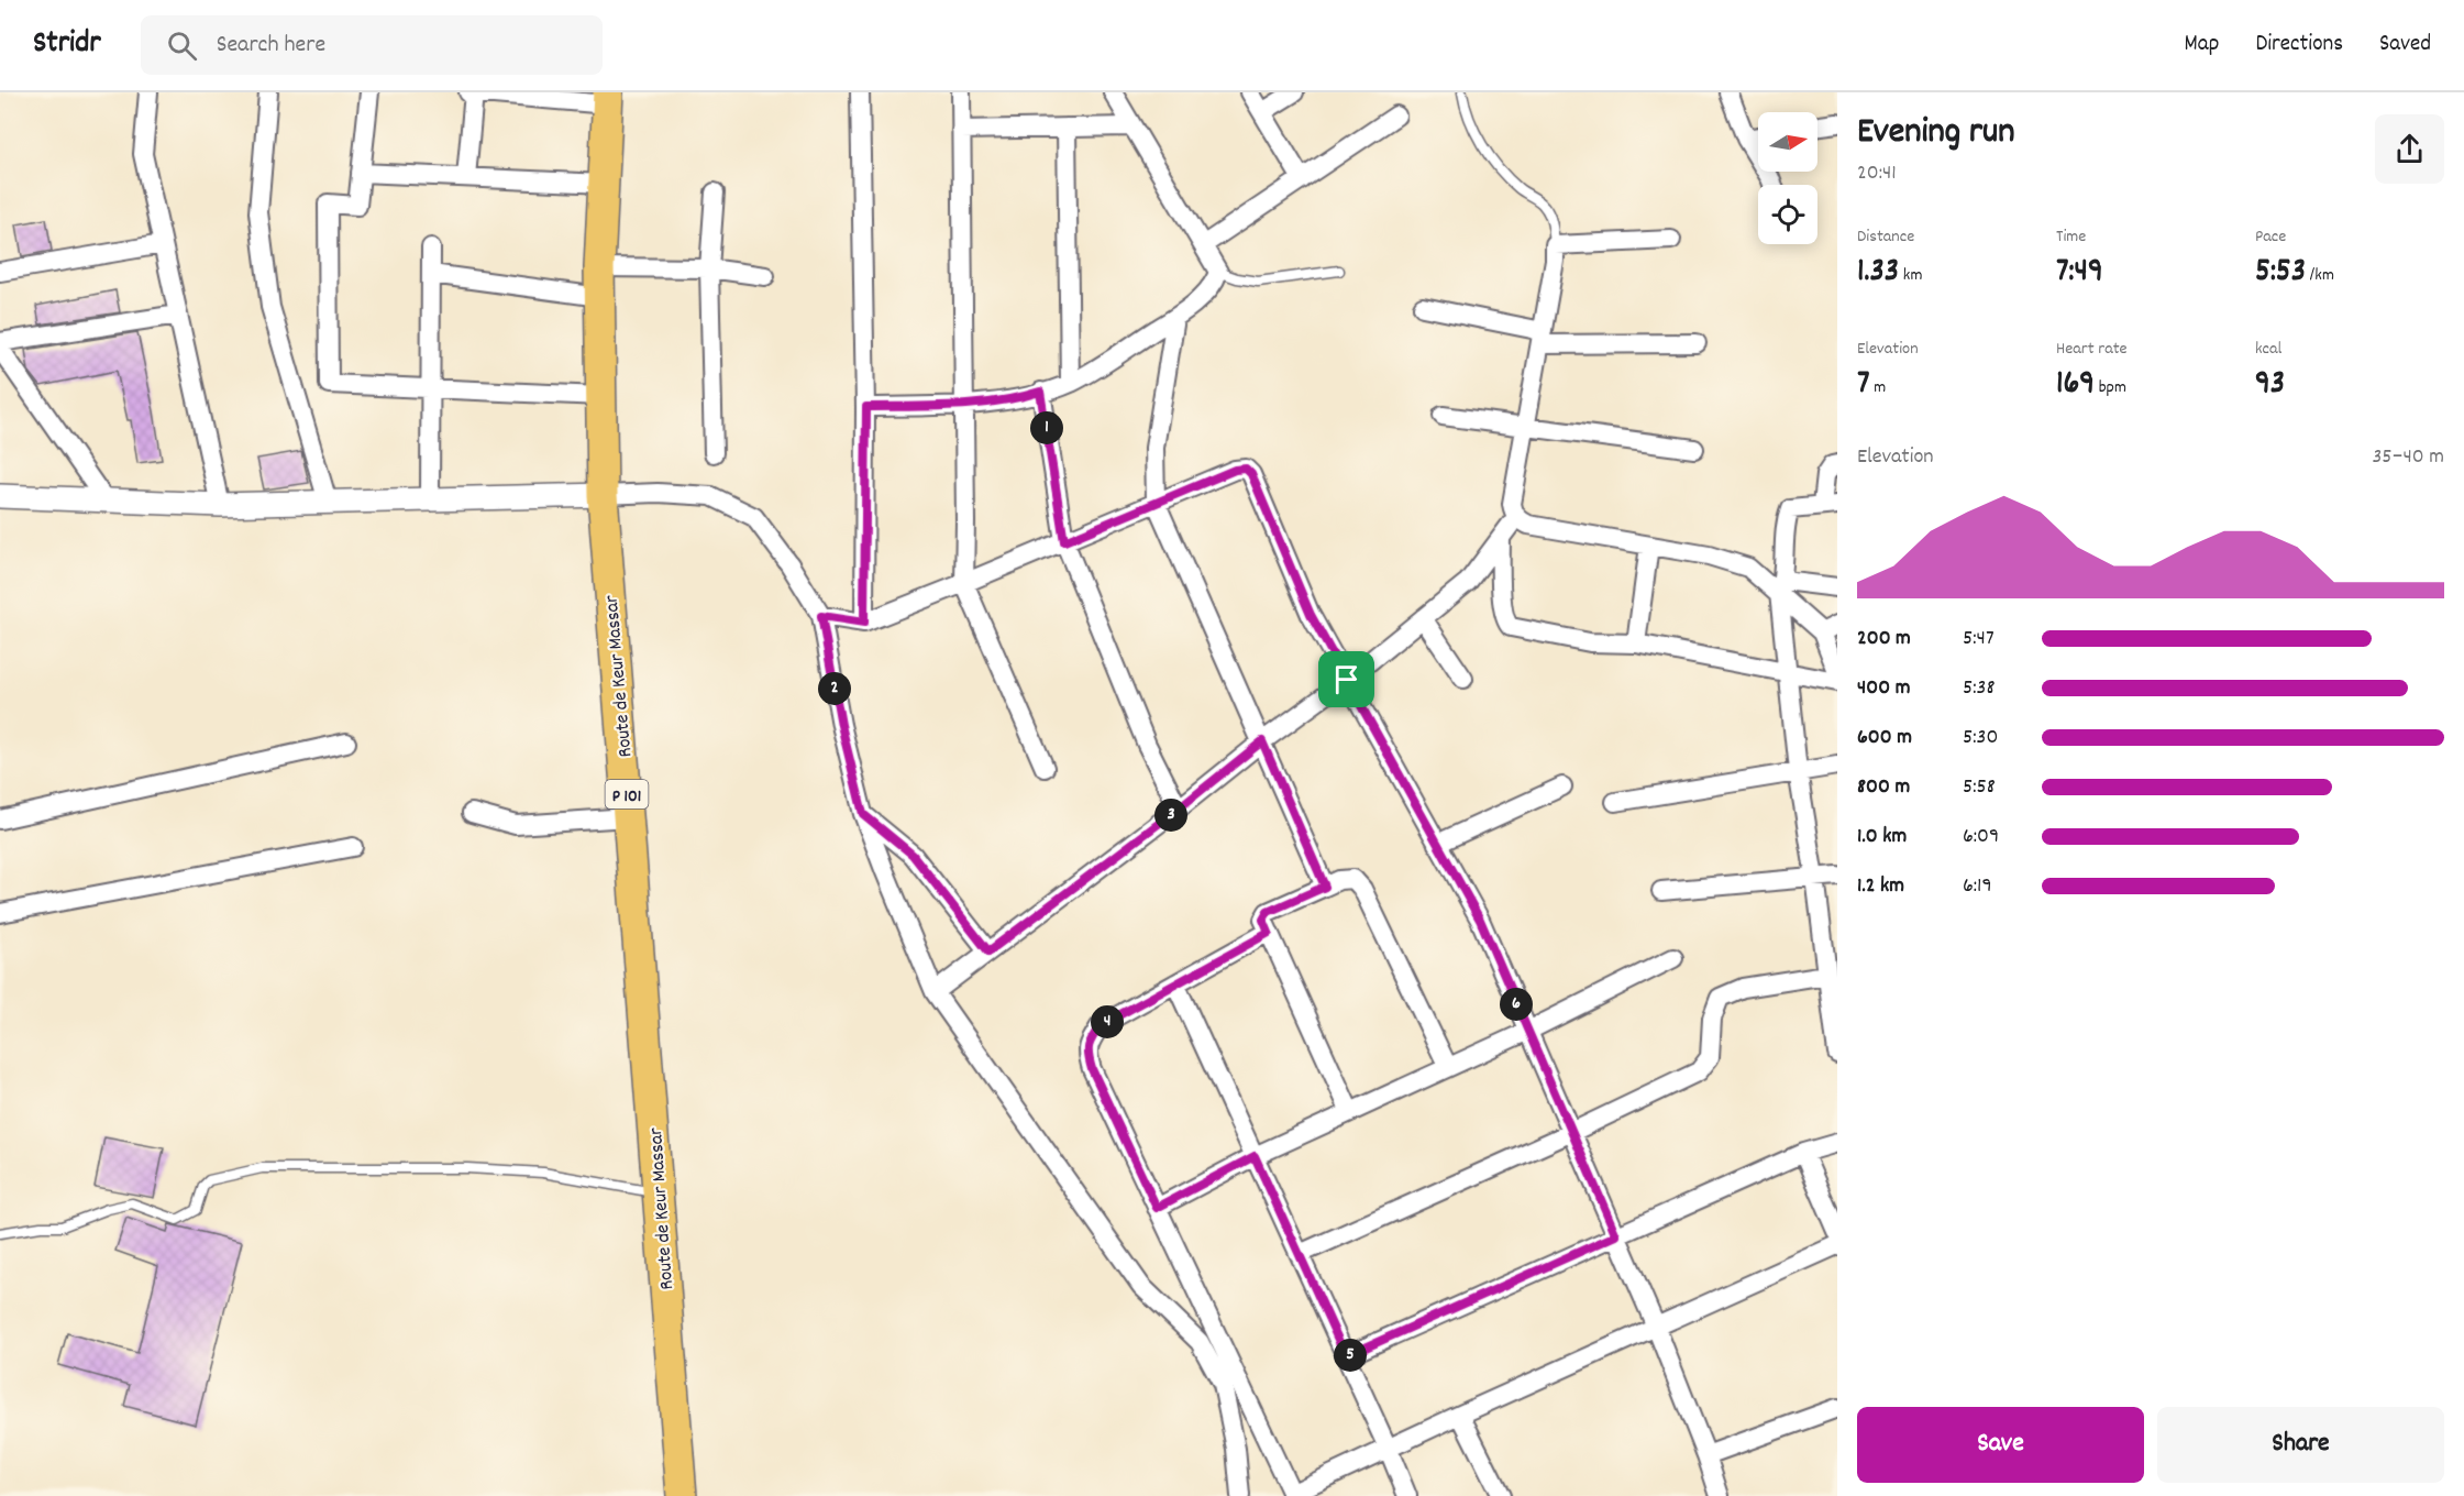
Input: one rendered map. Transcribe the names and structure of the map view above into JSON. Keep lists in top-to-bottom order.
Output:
{
  "streets": {
    "main road": ["Route de Keur Massar", "P 101"]
  },
  "north": "right",
  "page": {
    "header": "Stridr",
    "search": "Search here",
    "nav": ["Map", "Directions", "Saved"],
    "heading": ["Evening run", "20:41"],
    "stats": [
      ["Distance", "1.33 km"],
      ["Time", "7:49"],
      ["Pace", "5:53 /km"],
      ["Elevation", "7 m"],
      ["Heart rate", "169 bpm"],
      ["kcal", "93"]
    ],
    "pins": [
      "1",
      "2",
      "3",
      "6",
      "4",
      "5"
    ],
    "chart": ["Elevation", "35–40 m"],
    "list": [
      {
        "name": "200 m",
        "note": "5:47"
      },
      {
        "name": "400 m",
        "note": "5:38"
      },
      {
        "name": "600 m",
        "note": "5:30"
      },
      {
        "name": "800 m",
        "note": "5:58"
      },
      {
        "name": "1.0 km",
        "note": "6:09"
      },
      {
        "name": "1.2 km",
        "note": "6:19"
      }
    ],
    "buttons": ["Save", "Share"]
  }
}
